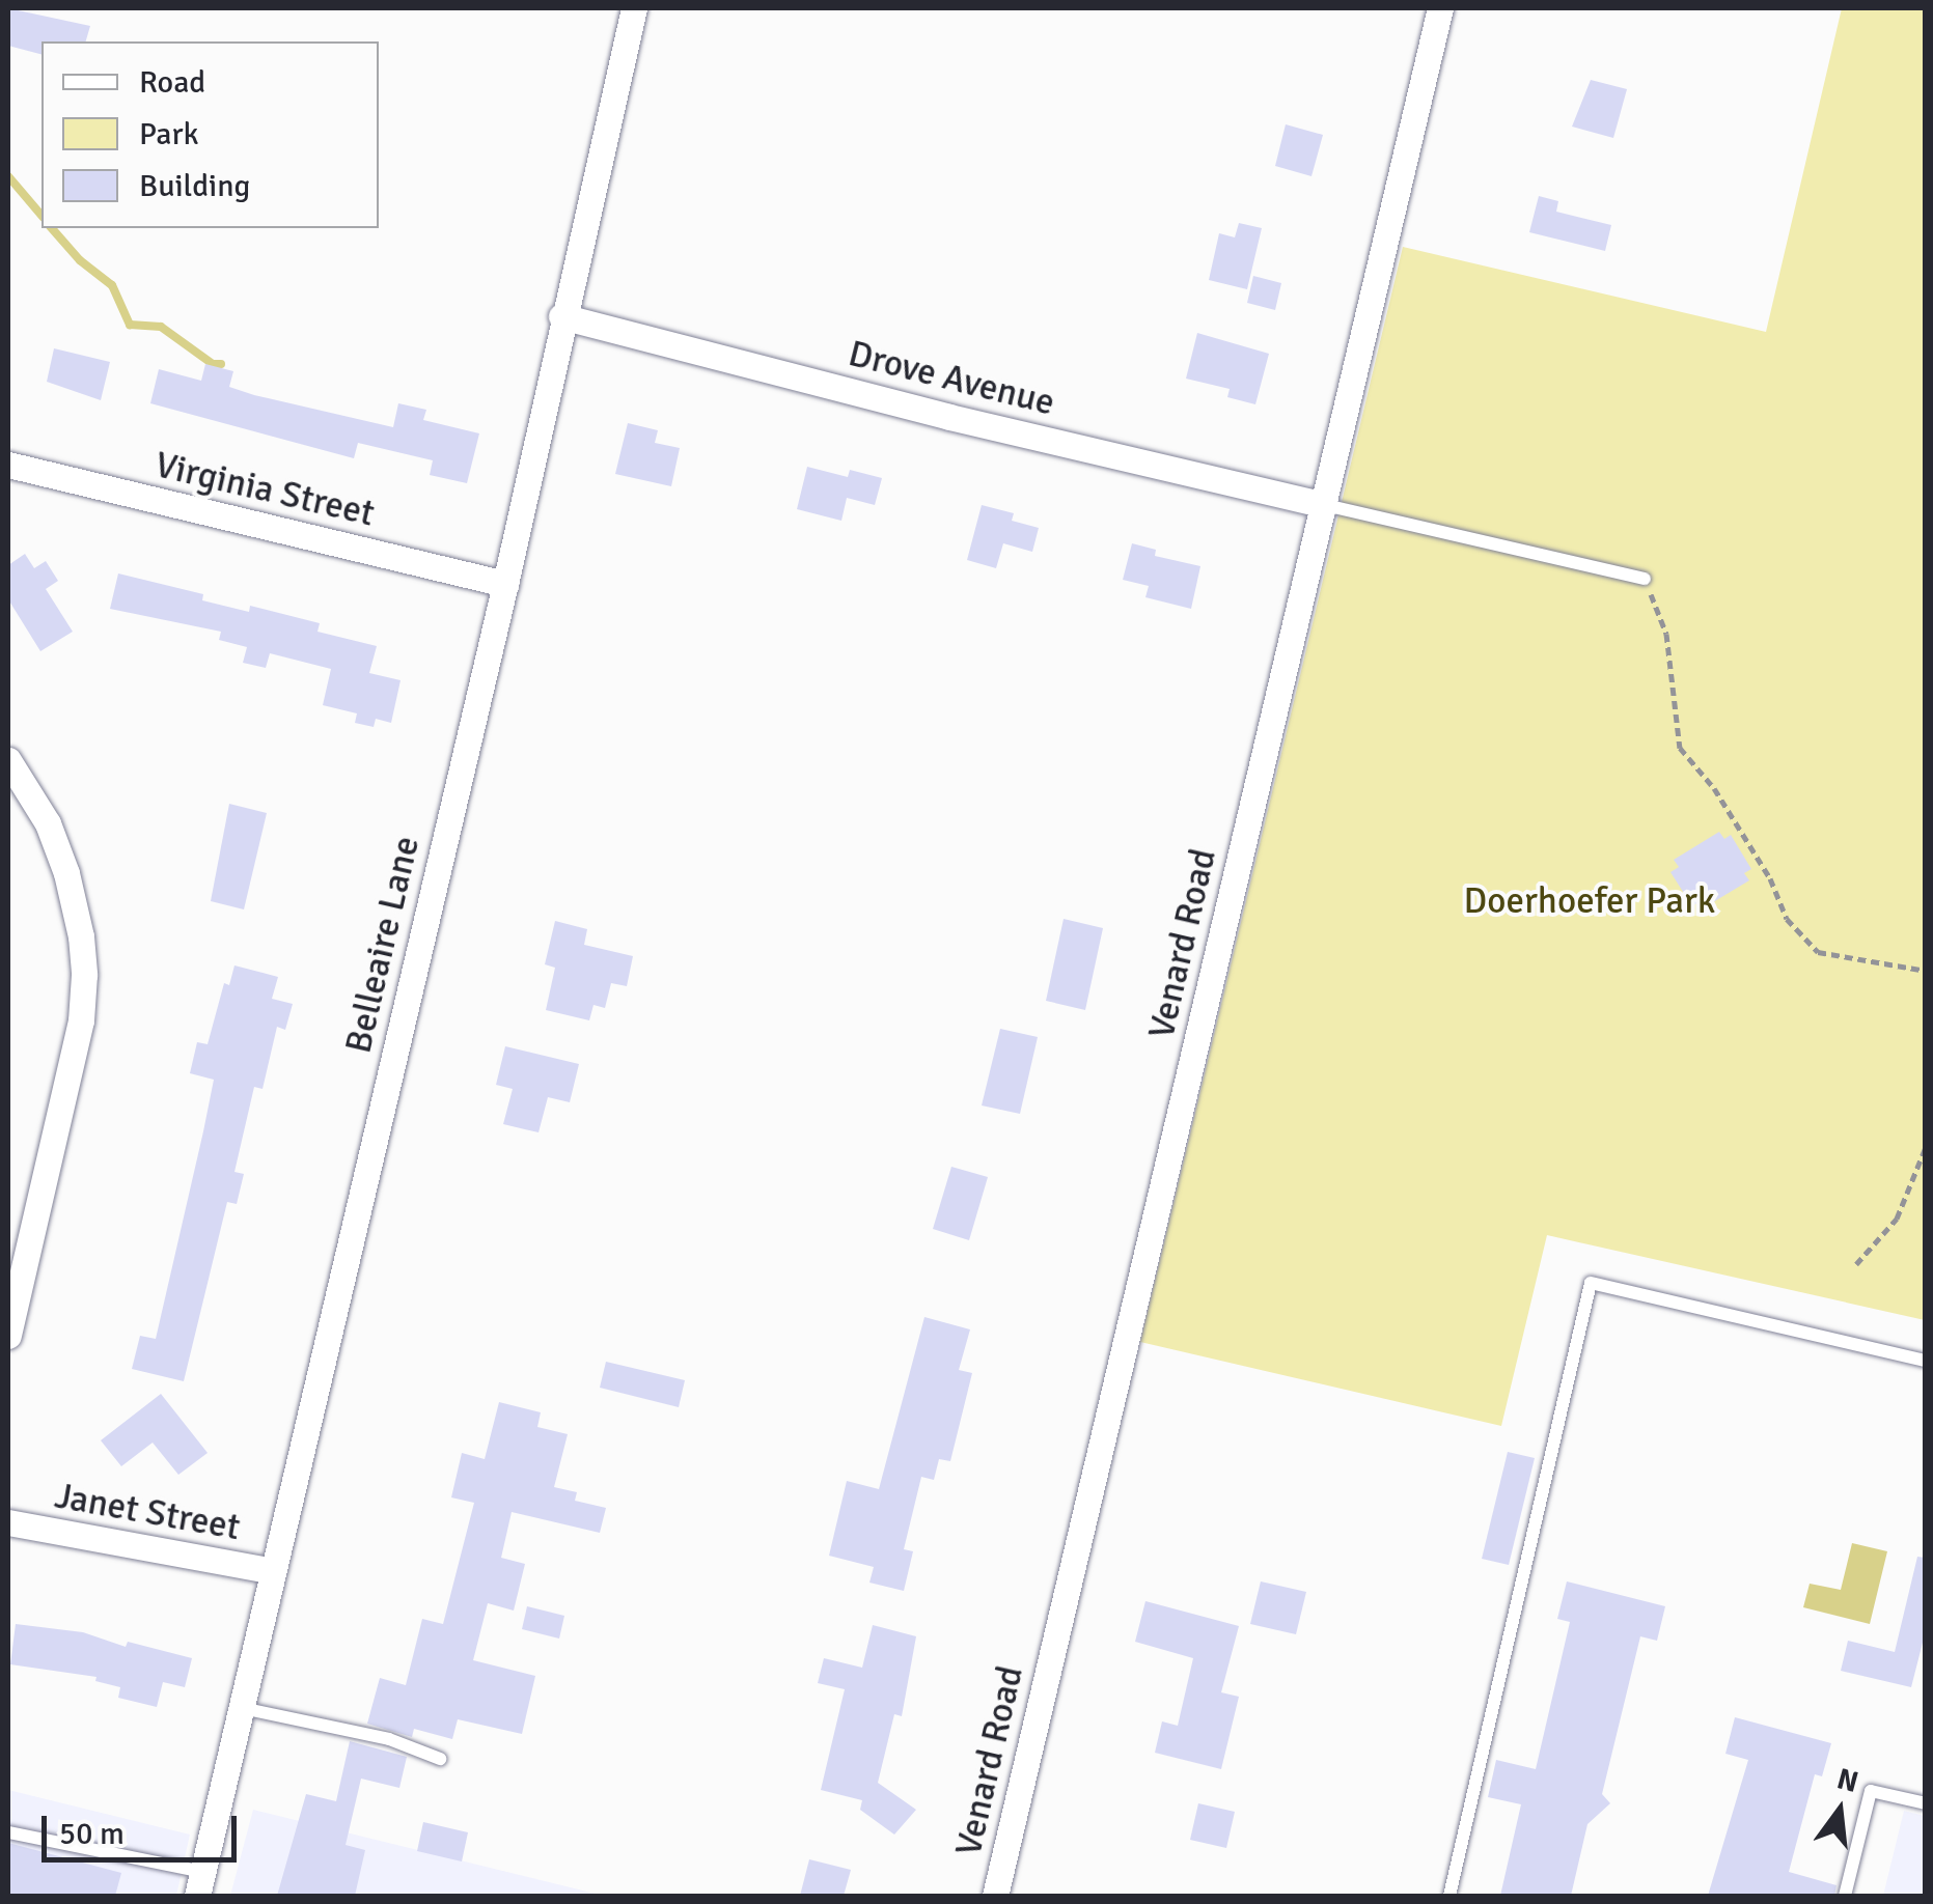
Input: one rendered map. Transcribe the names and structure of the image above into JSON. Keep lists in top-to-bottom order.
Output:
{
  "streets": {
    "street": [
      "Drove Avenue",
      "Virginia Street",
      "Venard Road",
      "Belleaire Lane",
      "Janet Street"
    ]
  },
  "crossings": [
    ["Drove Avenue", "Venard Road"],
    ["Drove Avenue", "Belleaire Lane"],
    ["Virginia Street", "Belleaire Lane"],
    ["Belleaire Lane", "Janet Street"]
  ],
  "parks": ["Doerhoefer Park"],
  "legend": ["Road", "Park", "Building"],
  "scale_bar": "50 m",
  "north": "top"
}
